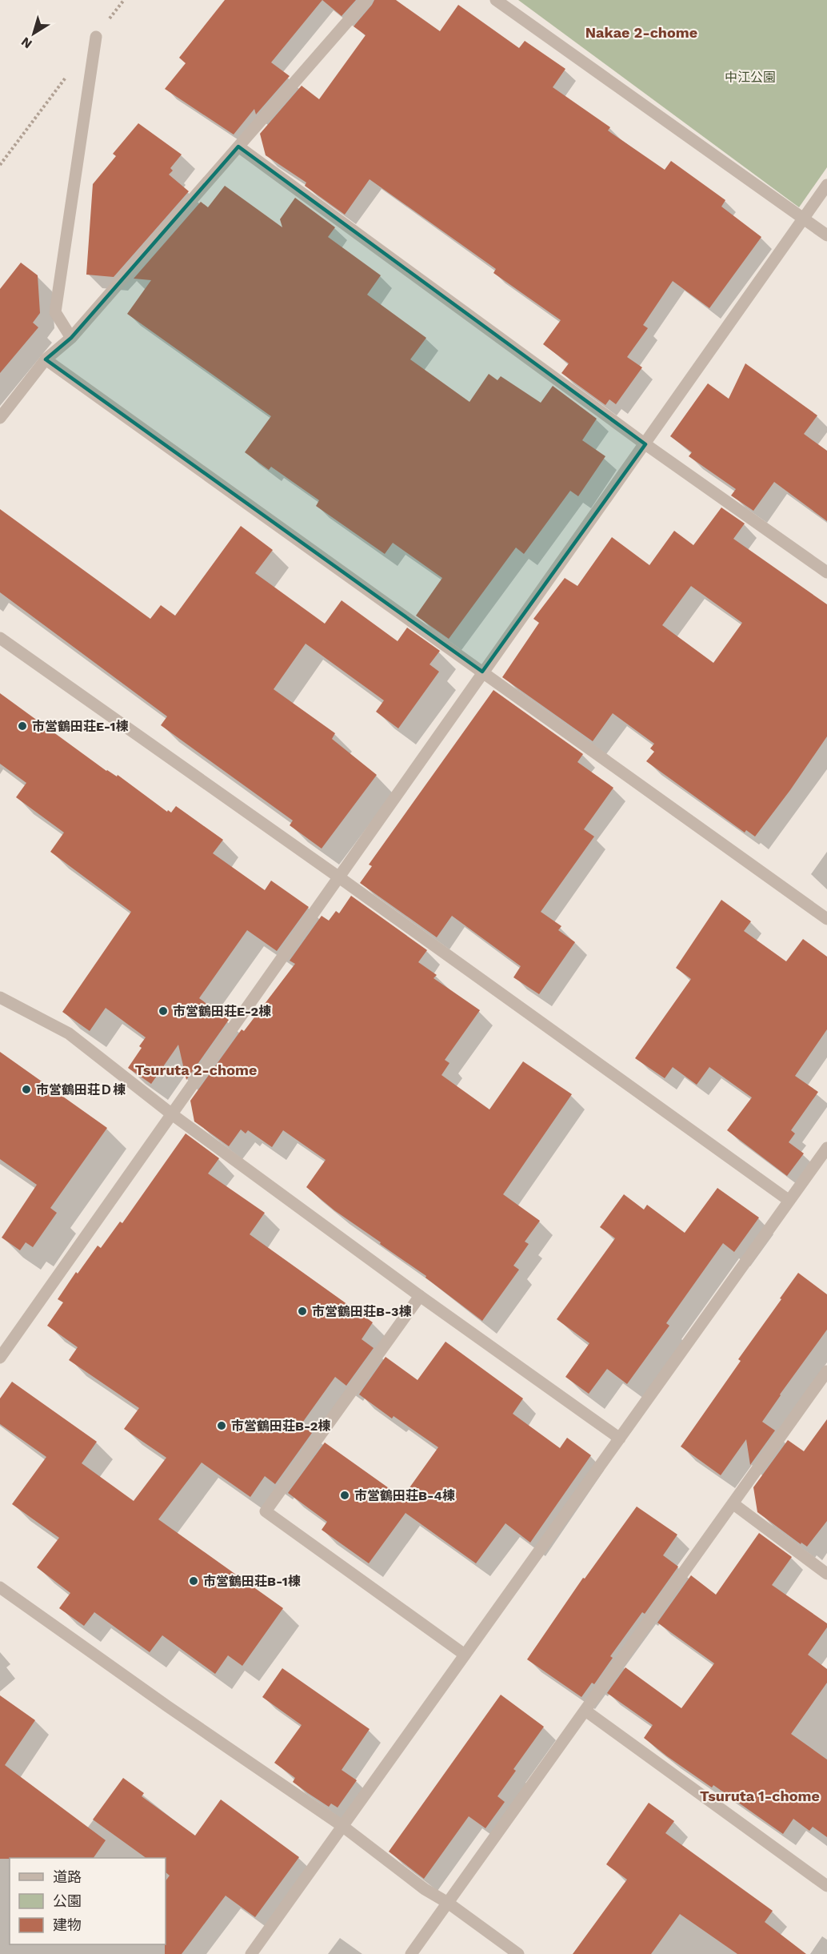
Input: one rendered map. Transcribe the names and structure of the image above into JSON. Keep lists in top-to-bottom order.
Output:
{
  "districts": ["Nakae 2-chome", "Tsuruta 2-chome", "Tsuruta 1-chome"],
  "parks": ["中江公園"],
  "places": [
    "市営鶴田荘E-1棟",
    "市営鶴田荘E-2棟",
    "市営鶴田荘Ｄ棟",
    "市営鶴田荘B-3棟",
    "市営鶴田荘B-2棟",
    "市営鶴田荘B-4棟",
    "市営鶴田荘B-1棟"
  ],
  "legend": ["道路", "公園", "建物"],
  "north": "bottom left"
}
